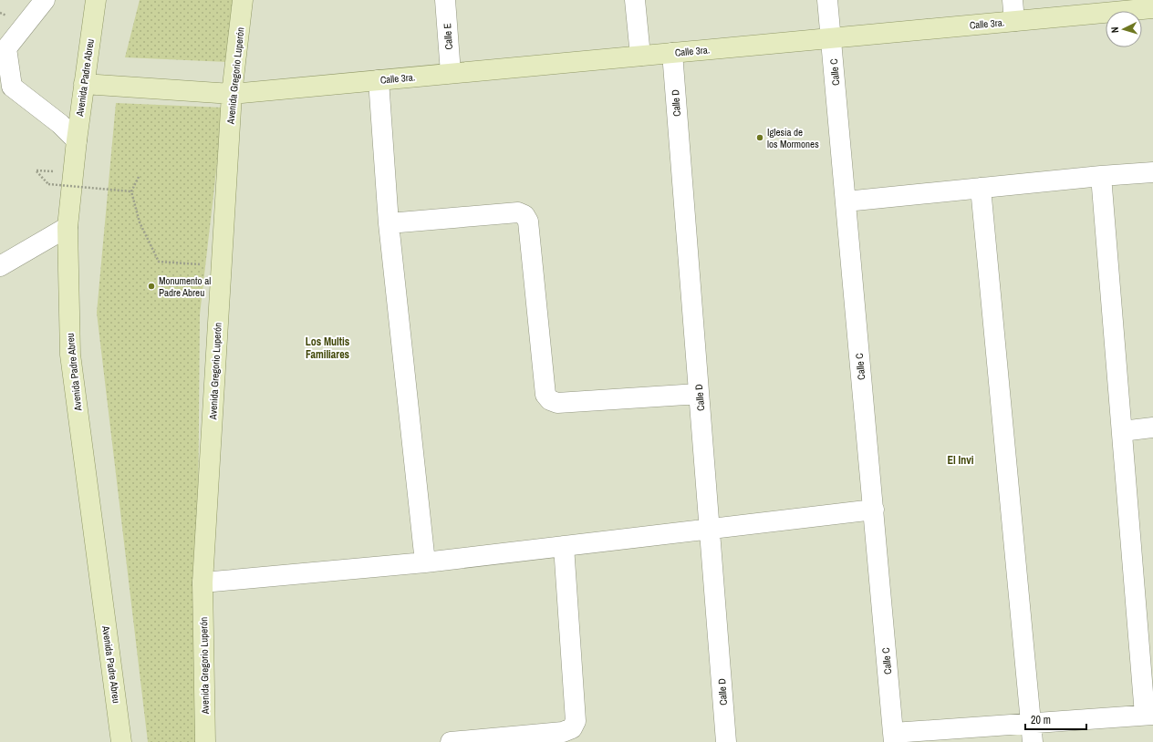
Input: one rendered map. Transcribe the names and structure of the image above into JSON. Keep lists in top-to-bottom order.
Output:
{
  "streets": {
    "main road": ["Calle 3ra.", "Avenida Gregorio Luperón", "Avenida Padre Abreu"],
    "street": ["Calle E", "Calle C", "Calle D"]
  },
  "crossings": [
    ["Calle 3ra.", "Calle E"],
    ["Calle 3ra.", "Calle C"],
    ["Calle 3ra.", "Avenida Gregorio Luperón"],
    ["Calle 3ra.", "Avenida Padre Abreu"],
    ["Calle 3ra.", "Calle D"]
  ],
  "districts": ["Los Multis Familiares", "El Invi"],
  "places": ["Iglesia de los Mormones", "Monumento al Padre Abreu"],
  "scale_bar": "20 m",
  "north": "left"
}
